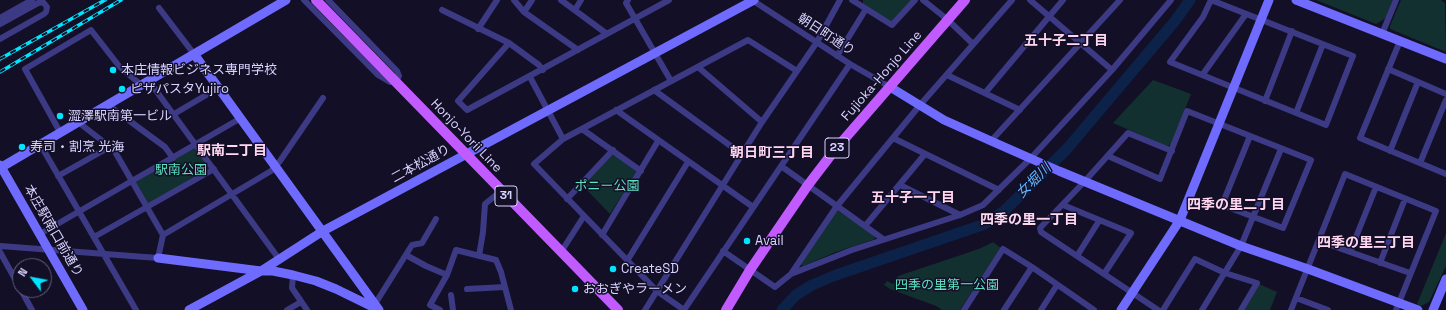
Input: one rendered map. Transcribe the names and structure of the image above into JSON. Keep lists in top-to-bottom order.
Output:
{
  "streets": {
    "main road": [
      "Fujioka-Honjo Line",
      "Honjo-Yorii Line",
      "23",
      "31"
    ],
    "street": ["朝日町通り", "二本松通り", "本庄駅南口前通り"]
  },
  "crossings": [
    ["朝日町通り", "Fujioka-Honjo Line"],
    ["朝日町通り", "二本松通り"],
    ["Honjo-Yorii Line", "二本松通り"]
  ],
  "districts": [
    "五十子二丁目",
    "駅南二丁目",
    "朝日町三丁目",
    "五十子一丁目",
    "四季の里二丁目",
    "四季の里一丁目",
    "四季の里三丁目"
  ],
  "water": ["女堀川"],
  "parks": ["駅南公園", "ポニー公園", "四季の里第一公園"],
  "places": [
    "本庄情報ビジネス専門学校",
    "ピザパスタYujiro",
    "澀澤駅南第一ビル",
    "寿司・割烹 光海",
    "Avail",
    "CreateSD",
    "おおぎやラーメン"
  ],
  "north": "top left"
}
